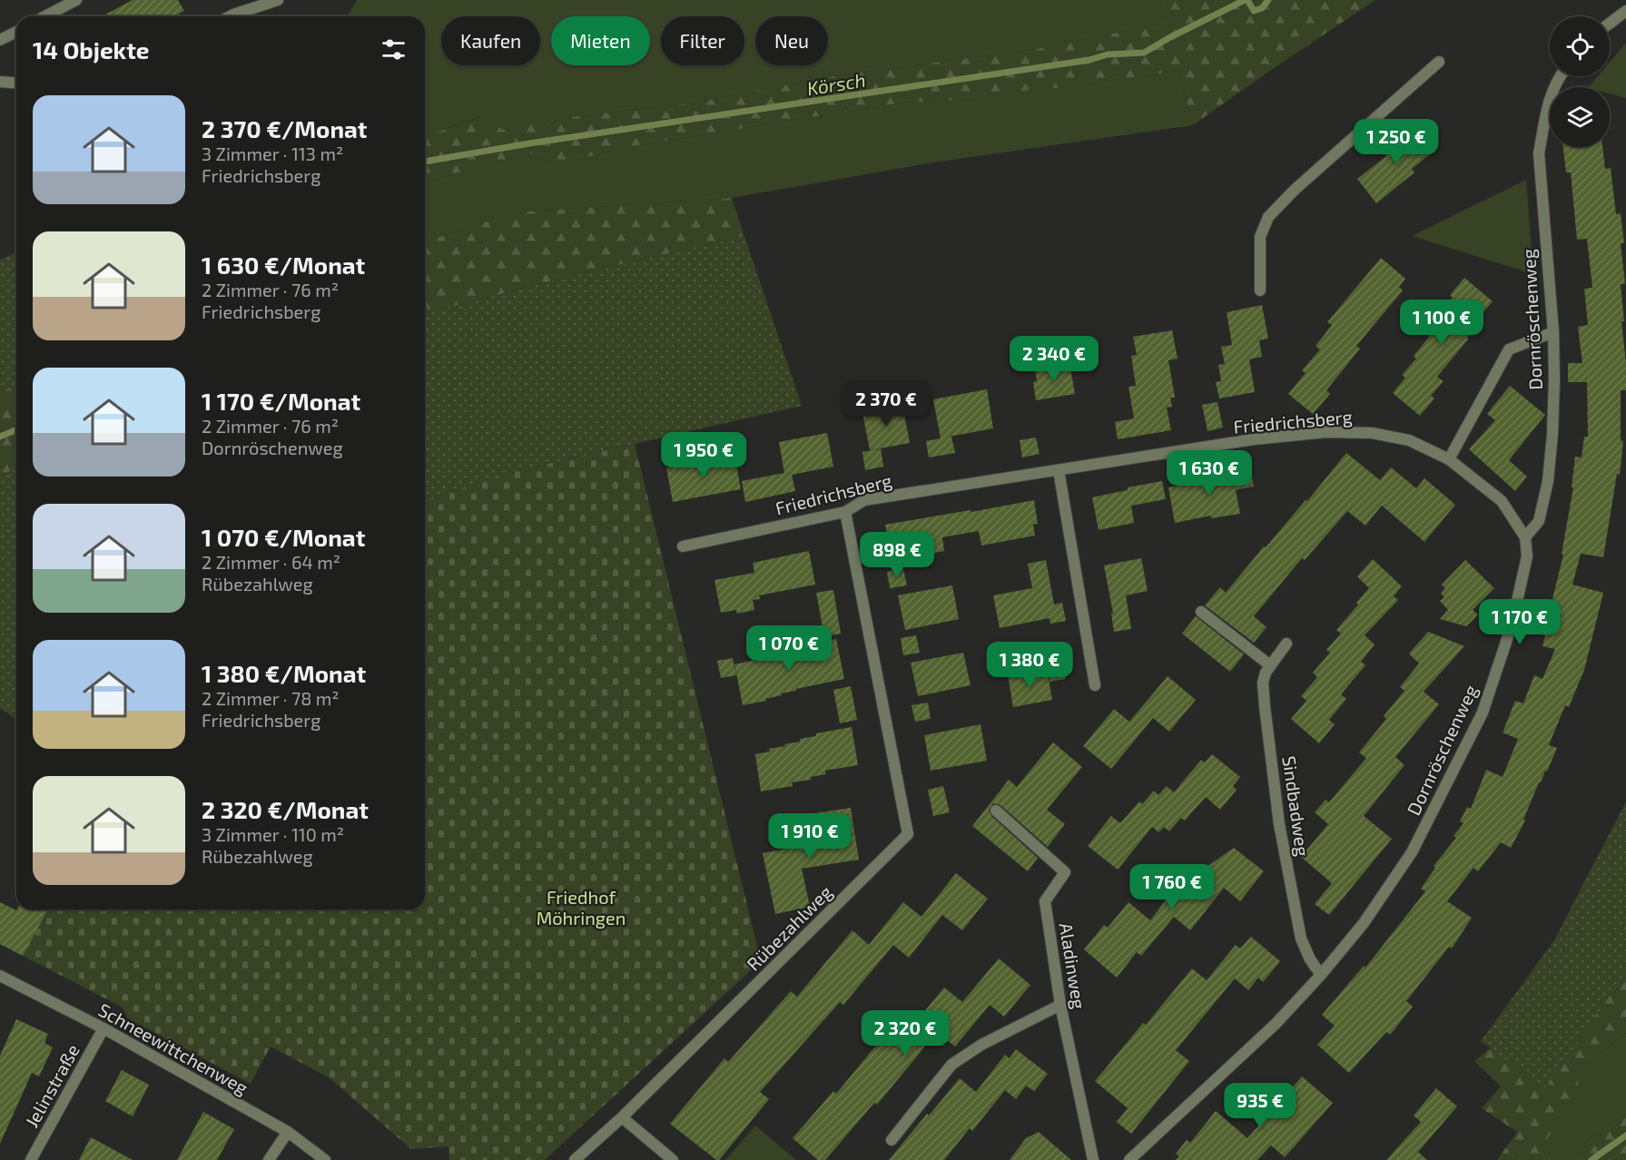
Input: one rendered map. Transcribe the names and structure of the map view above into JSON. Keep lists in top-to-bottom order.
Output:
{
  "streets": {
    "street": [
      "Dornröschenweg",
      "Friedrichsberg",
      "Sindbadweg",
      "Rübezahlweg",
      "Aladinweg",
      "Schneewittchenweg",
      "Jelinstraße"
    ]
  },
  "crossings": [
    ["Dornröschenweg", "Friedrichsberg"],
    ["Dornröschenweg", "Sindbadweg"],
    ["Friedrichsberg", "Rübezahlweg"],
    ["Schneewittchenweg", "Jelinstraße"]
  ],
  "water": ["Körsch"],
  "parks": ["Friedhof Möhringen"],
  "page": {
    "chip": [
      "Kaufen",
      "Mieten",
      "Filter",
      "Neu"
    ],
    "heading": "14 Objekte",
    "list": [
      {
        "name": "2 370 €/Monat",
        "note": "3 Zimmer · 113 m² · Friedrichsberg"
      },
      {
        "name": "1 630 €/Monat",
        "note": "2 Zimmer · 76 m² · Friedrichsberg"
      },
      {
        "name": "1 170 €/Monat",
        "note": "2 Zimmer · 76 m² · Dornröschenweg"
      },
      {
        "name": "1 070 €/Monat",
        "note": "2 Zimmer · 64 m² · Rübezahlweg"
      },
      {
        "name": "1 380 €/Monat",
        "note": "2 Zimmer · 78 m² · Friedrichsberg"
      },
      {
        "name": "2 320 €/Monat",
        "note": "3 Zimmer · 110 m² · Rübezahlweg"
      }
    ],
    "price": [
      "1 250 €",
      "1 100 €",
      "2 340 €",
      "2 370 €",
      "1 950 €",
      "1 630 €",
      "898 €",
      "1 170 €",
      "1 070 €",
      "1 380 €",
      "1 910 €",
      "1 760 €",
      "2 320 €",
      "935 €"
    ]
  }
}
